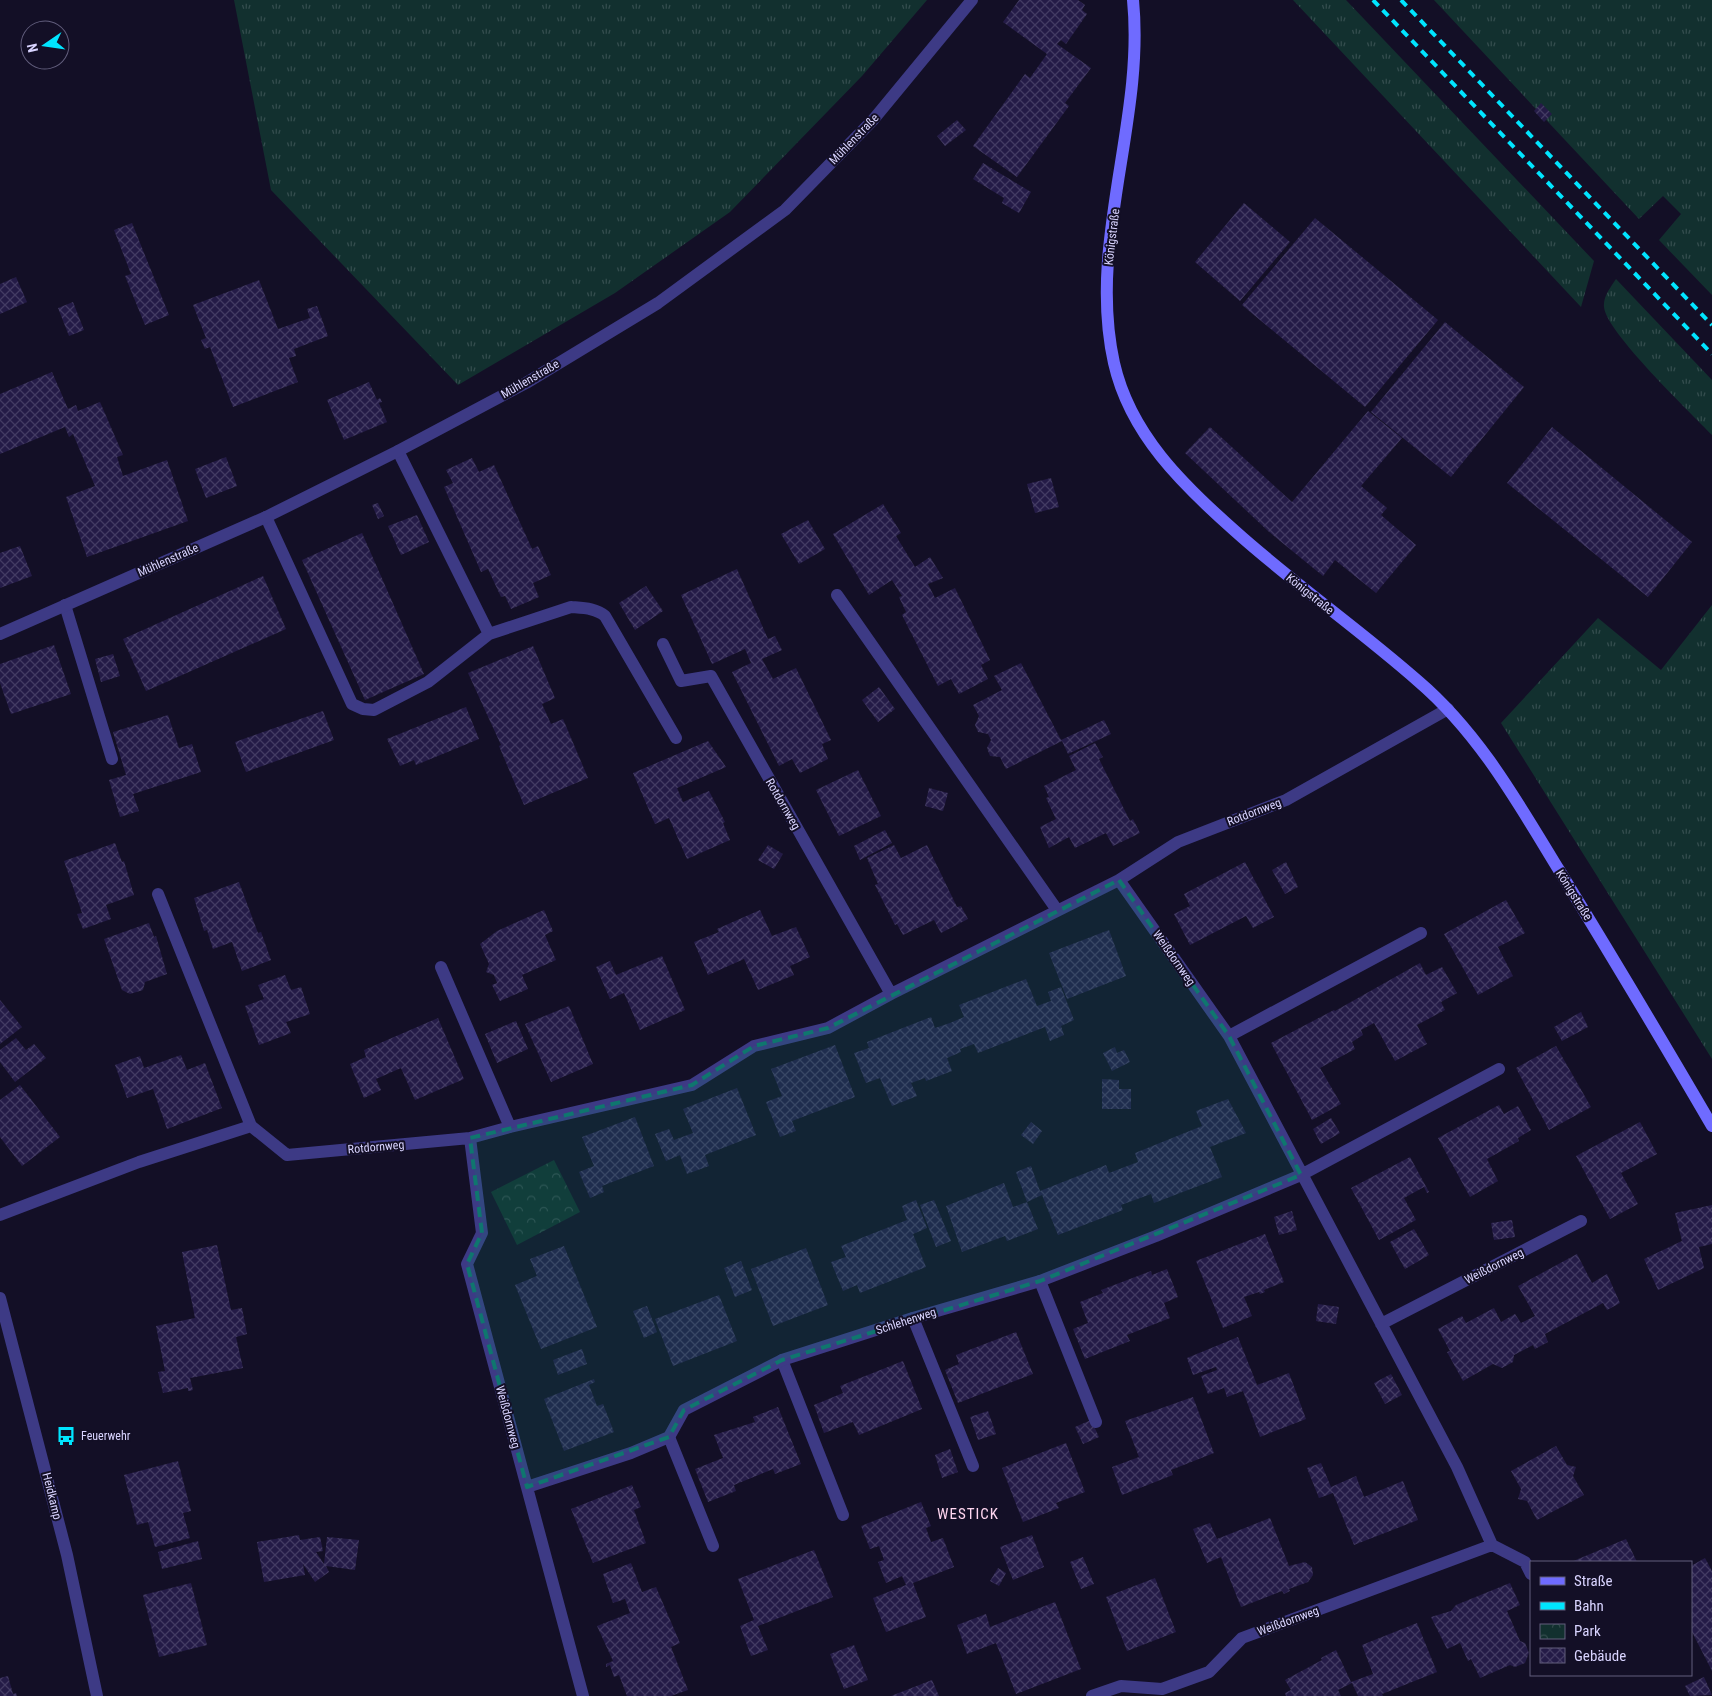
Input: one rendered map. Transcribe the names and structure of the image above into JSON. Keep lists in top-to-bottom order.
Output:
{
  "streets": {
    "street": [
      "Mühlenstraße",
      "Königstraße",
      "Rotdornweg",
      "Weißdornweg",
      "Schlehenweg",
      "Heidkamp"
    ]
  },
  "crossings": [
    ["Königstraße", "Rotdornweg"],
    ["Rotdornweg", "Weißdornweg"],
    ["Weißdornweg", "Schlehenweg"]
  ],
  "districts": ["WESTICK"],
  "places": {
    "bus stop": ["Feuerwehr"]
  },
  "legend": [
    "Straße",
    "Bahn",
    "Park",
    "Gebäude"
  ],
  "north": "left"
}
